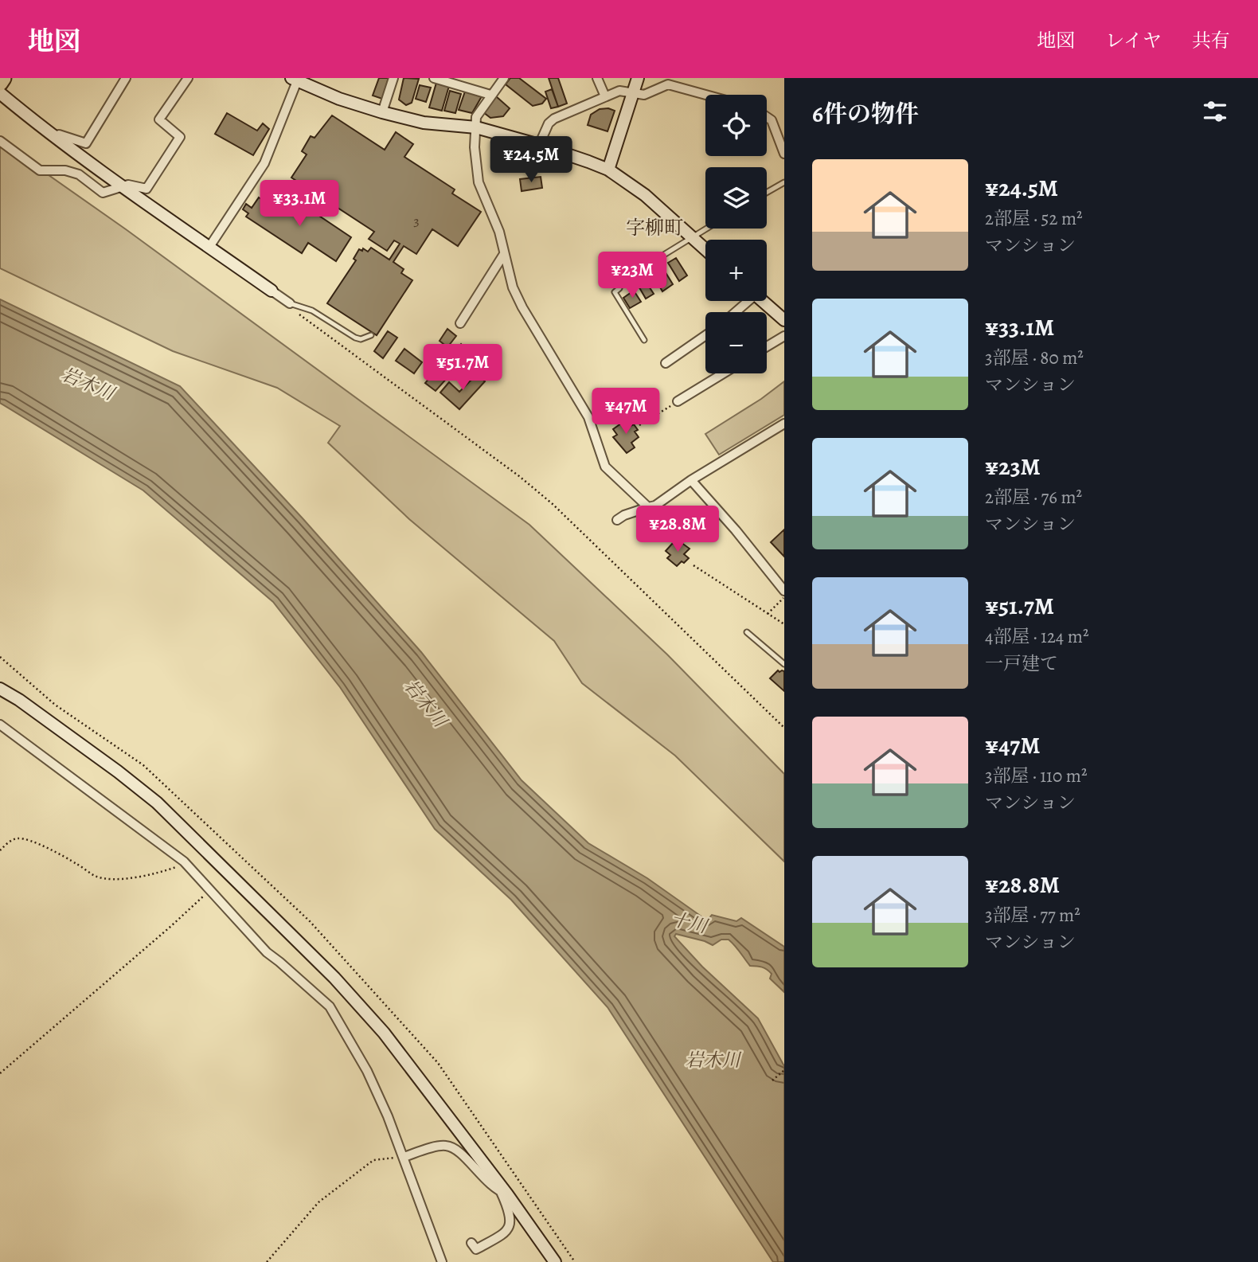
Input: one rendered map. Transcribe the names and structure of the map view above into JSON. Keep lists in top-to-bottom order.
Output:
{
  "districts": ["字柳町"],
  "water": ["岩木川", "十川"],
  "house_numbers": ["3"],
  "page": {
    "header": "地図",
    "nav": ["地図", "レイヤ", "共有"],
    "heading": "6件の物件",
    "map_buttons": ["+", "−"],
    "price": [
      "¥24.5M",
      "¥33.1M",
      "¥23M",
      "¥51.7M",
      "¥47M",
      "¥28.8M"
    ],
    "list": [
      {
        "name": "¥24.5M",
        "note": "2部屋 · 52 m² · マンション"
      },
      {
        "name": "¥33.1M",
        "note": "3部屋 · 80 m² · マンション"
      },
      {
        "name": "¥23M",
        "note": "2部屋 · 76 m² · マンション"
      },
      {
        "name": "¥51.7M",
        "note": "4部屋 · 124 m² · 一戸建て"
      },
      {
        "name": "¥47M",
        "note": "3部屋 · 110 m² · マンション"
      },
      {
        "name": "¥28.8M",
        "note": "3部屋 · 77 m² · マンション"
      }
    ]
  }
}
